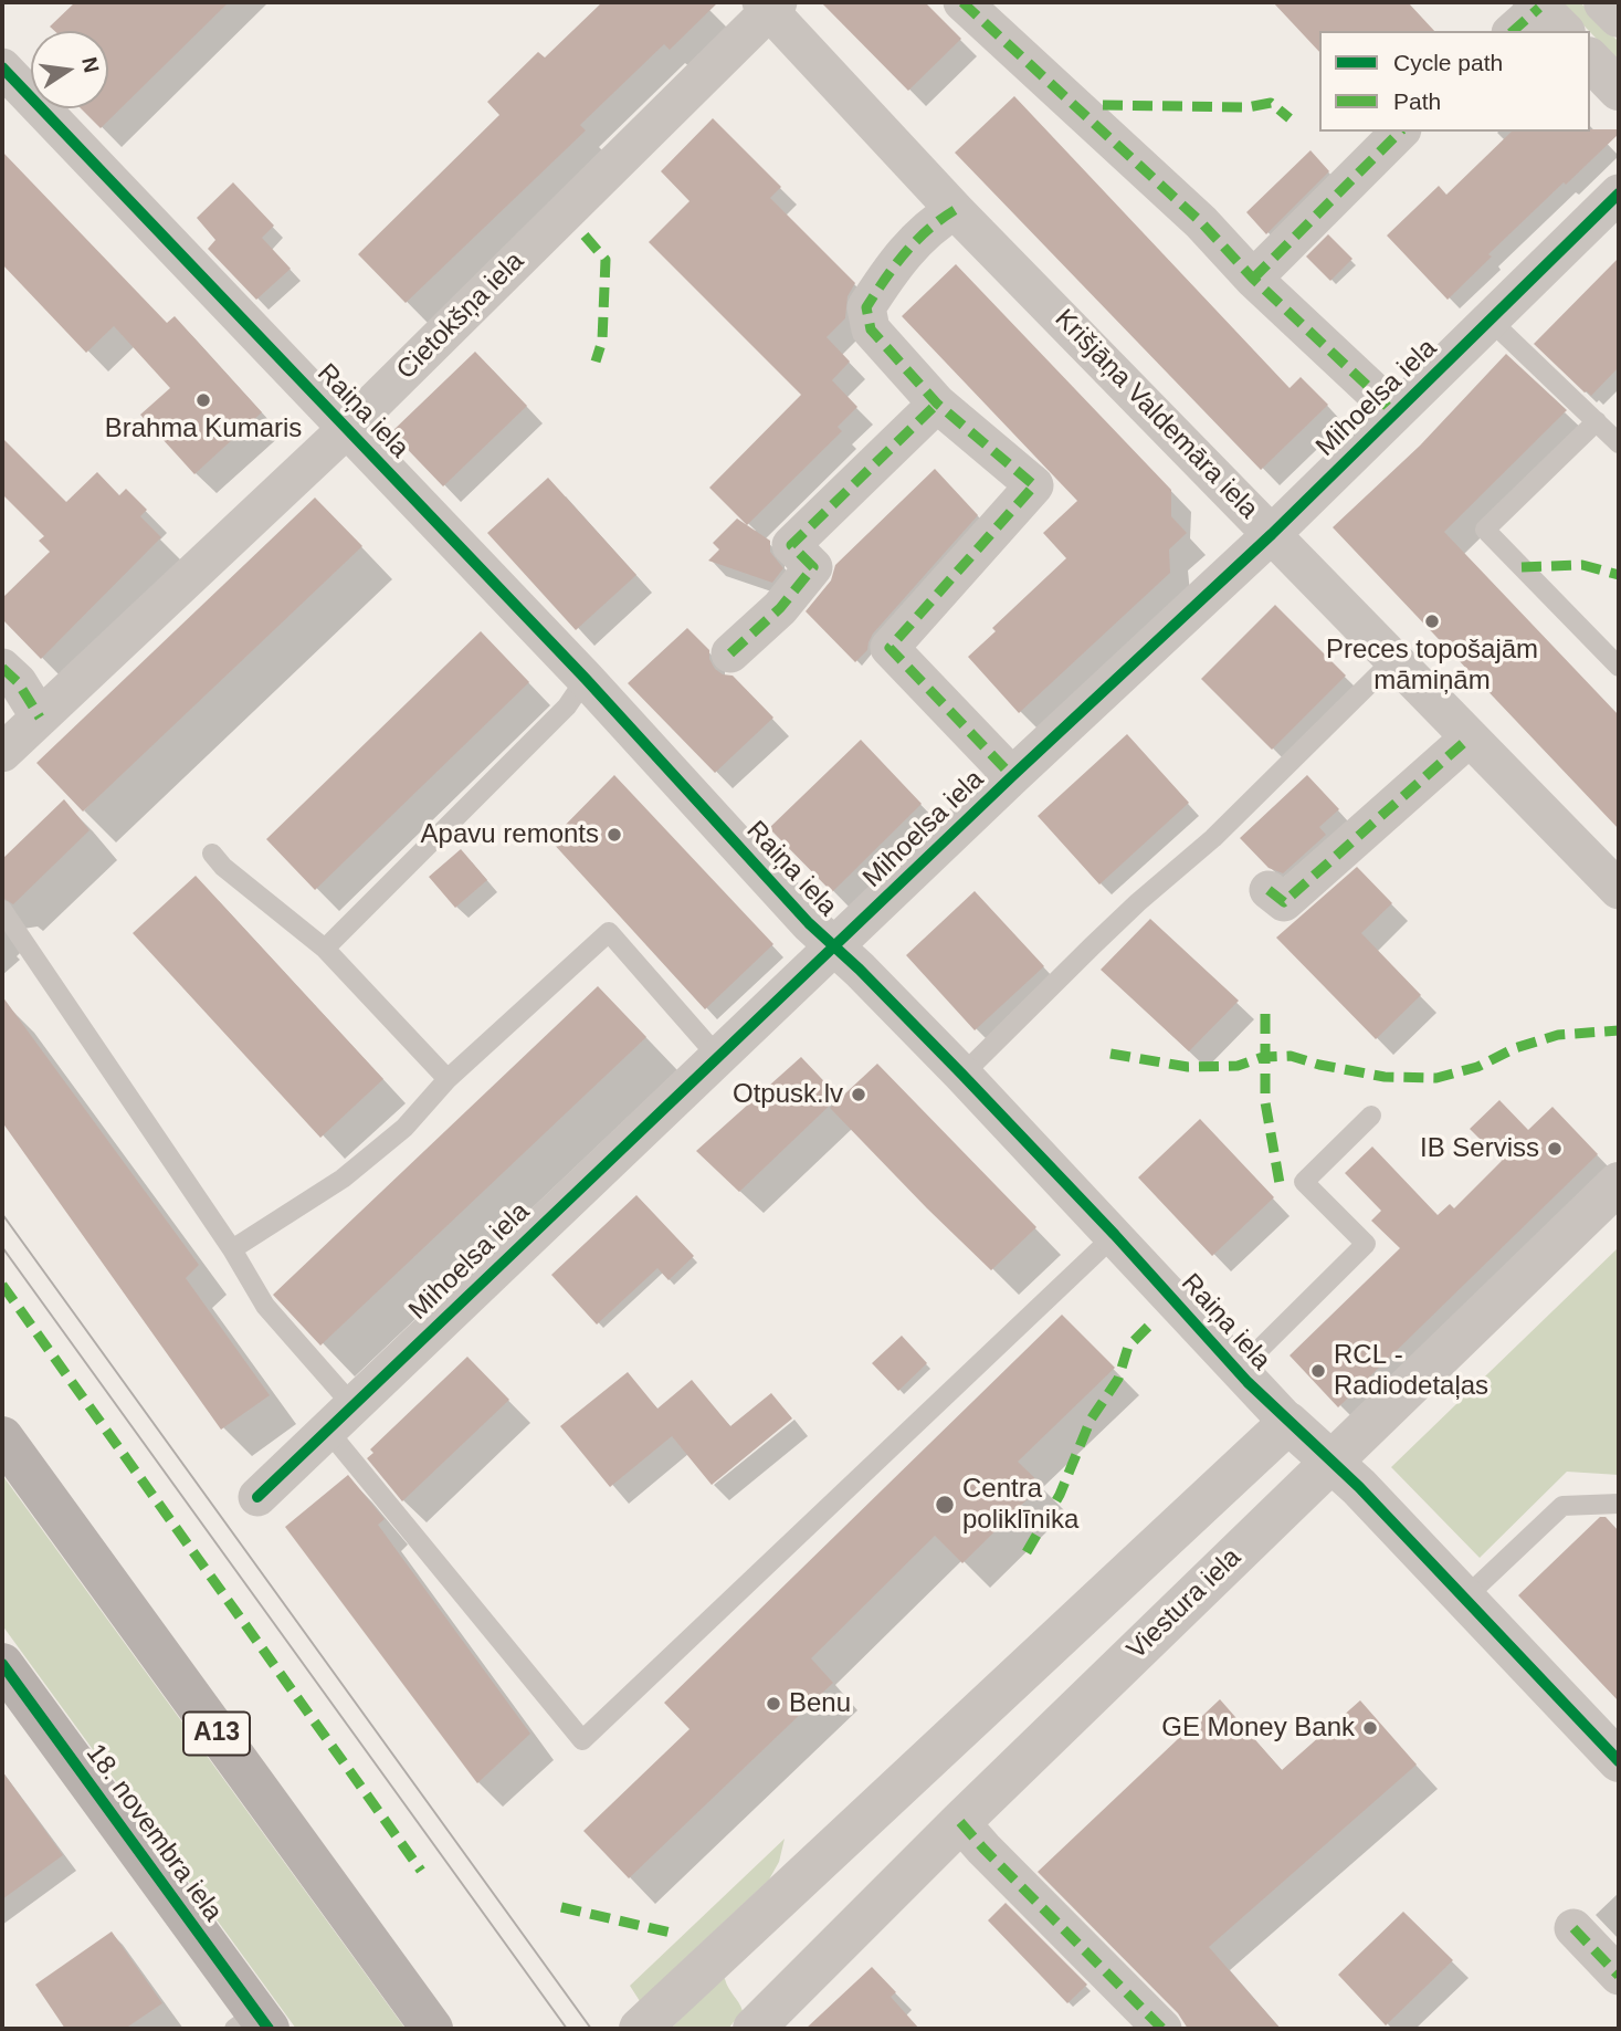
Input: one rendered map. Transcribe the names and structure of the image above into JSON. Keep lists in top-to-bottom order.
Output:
{
  "streets": {
    "main road": ["A13", "18. novembra iela"],
    "street": [
      "Cietokšņa iela",
      "Mihoelsa iela",
      "Raiņa iela",
      "Krišjāņa Valdemāra iela",
      "Viestura iela"
    ]
  },
  "crossings": [
    ["Cietokšņa iela", "Raiņa iela"],
    ["Cietokšņa iela", "Krišjāņa Valdemāra iela"],
    ["Mihoelsa iela", "Raiņa iela"],
    ["Mihoelsa iela", "Krišjāņa Valdemāra iela"],
    ["Raiņa iela", "Viestura iela"]
  ],
  "places": [
    "Brahma Kumaris",
    "Preces topošajām māmiņām",
    "Apavu remonts",
    "Otpusk.lv",
    "IB Serviss",
    "RCL - Radiodetaļas",
    "Centra poliklīnika",
    "Benu",
    "GE Money Bank"
  ],
  "legend": ["Cycle path", "Path"],
  "north": "right"
}
